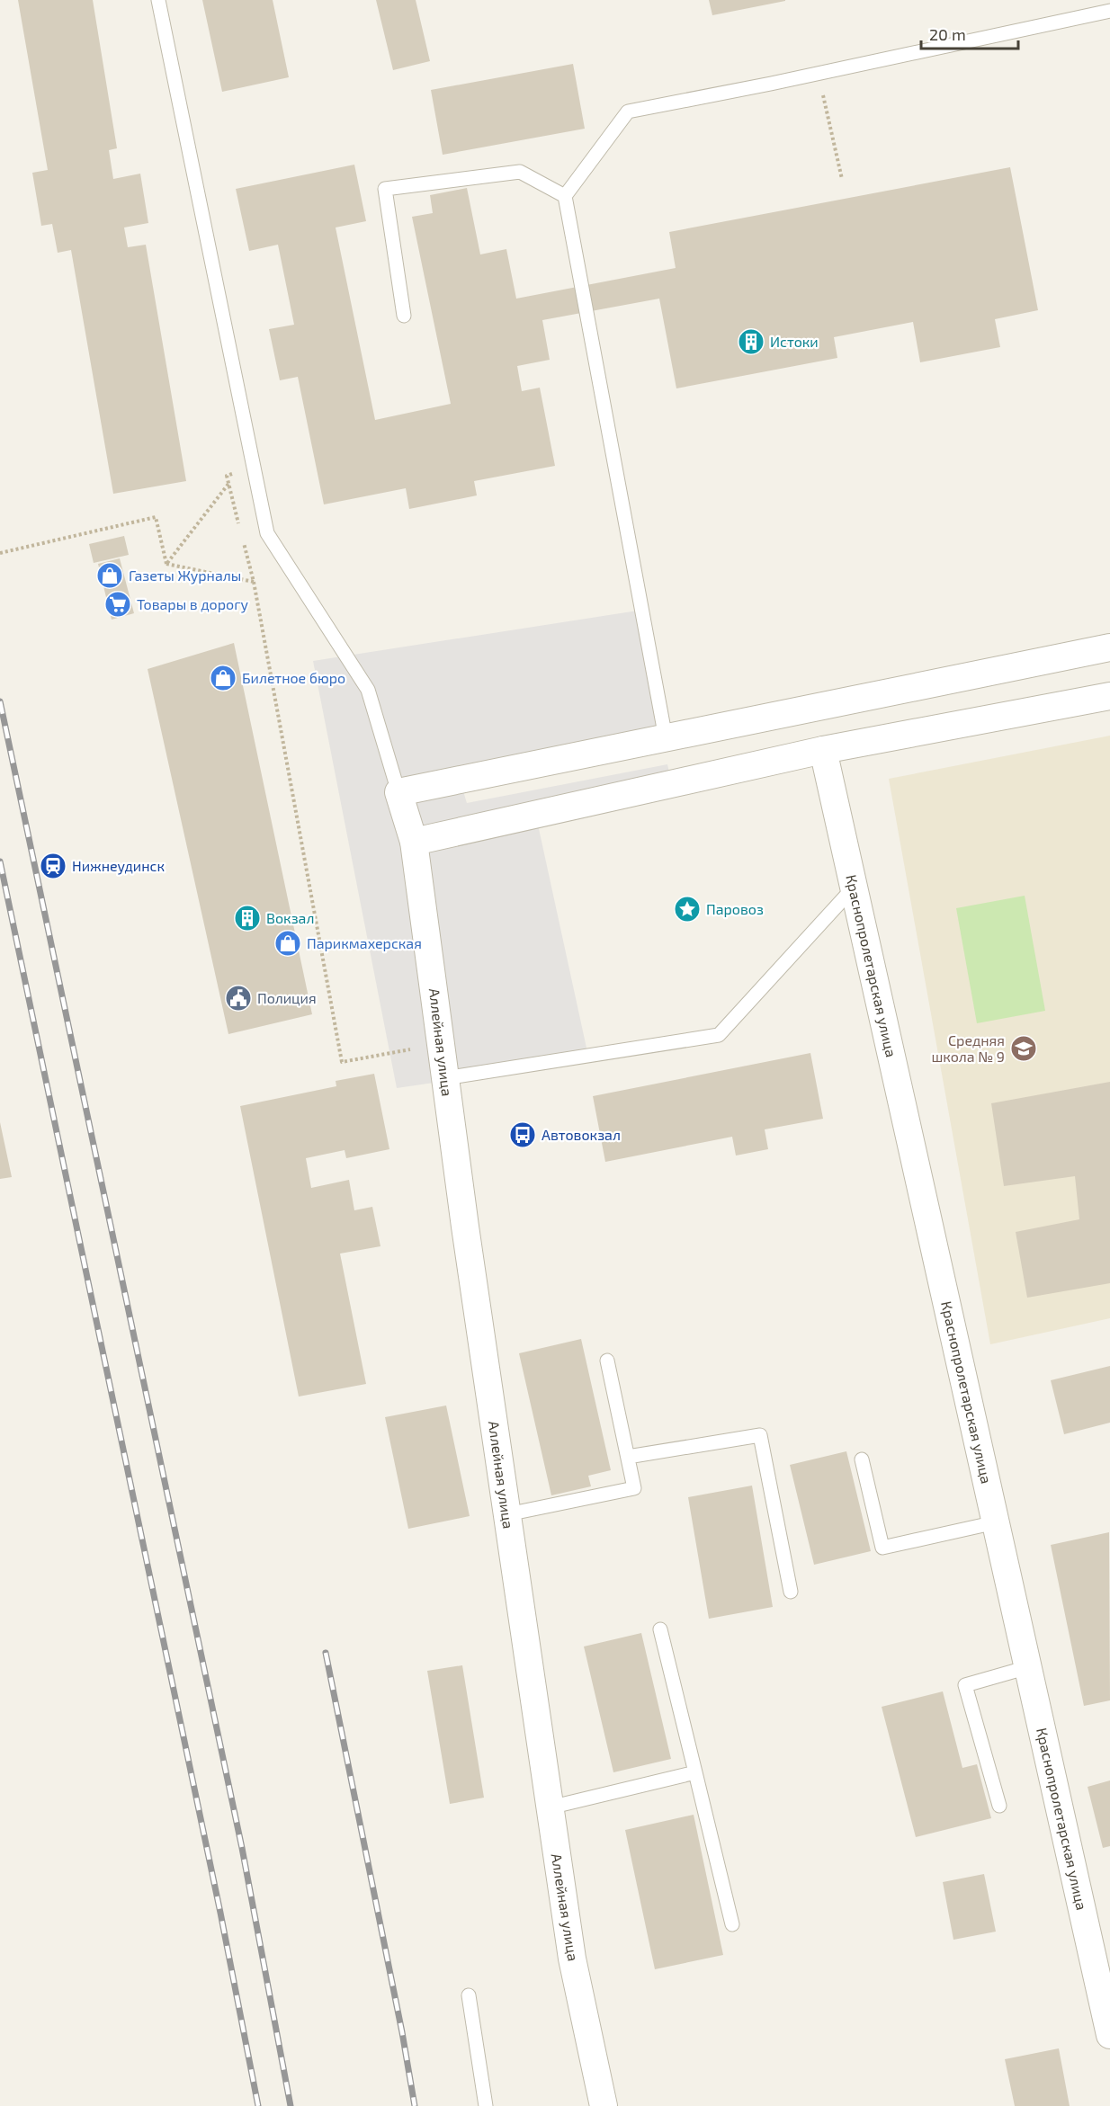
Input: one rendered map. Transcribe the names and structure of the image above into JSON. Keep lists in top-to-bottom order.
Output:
{
  "streets": {
    "street": ["Краснопролетарская улица", "Аллейная улица"]
  },
  "places": {
    "building": ["Истоки", "Вокзал"],
    "shop": ["Газеты Журналы", "Билетное бюро", "Парикмахерская"],
    "supermarket": ["Товары в дорогу"],
    "station": ["Нижнеудинск"],
    "place": ["Паровоз"],
    "public building": ["Полиция"],
    "school or university": ["Средняя школа № 9"],
    "bus stop": ["Автовокзал"]
  },
  "scale_bar": "20 m"
}
